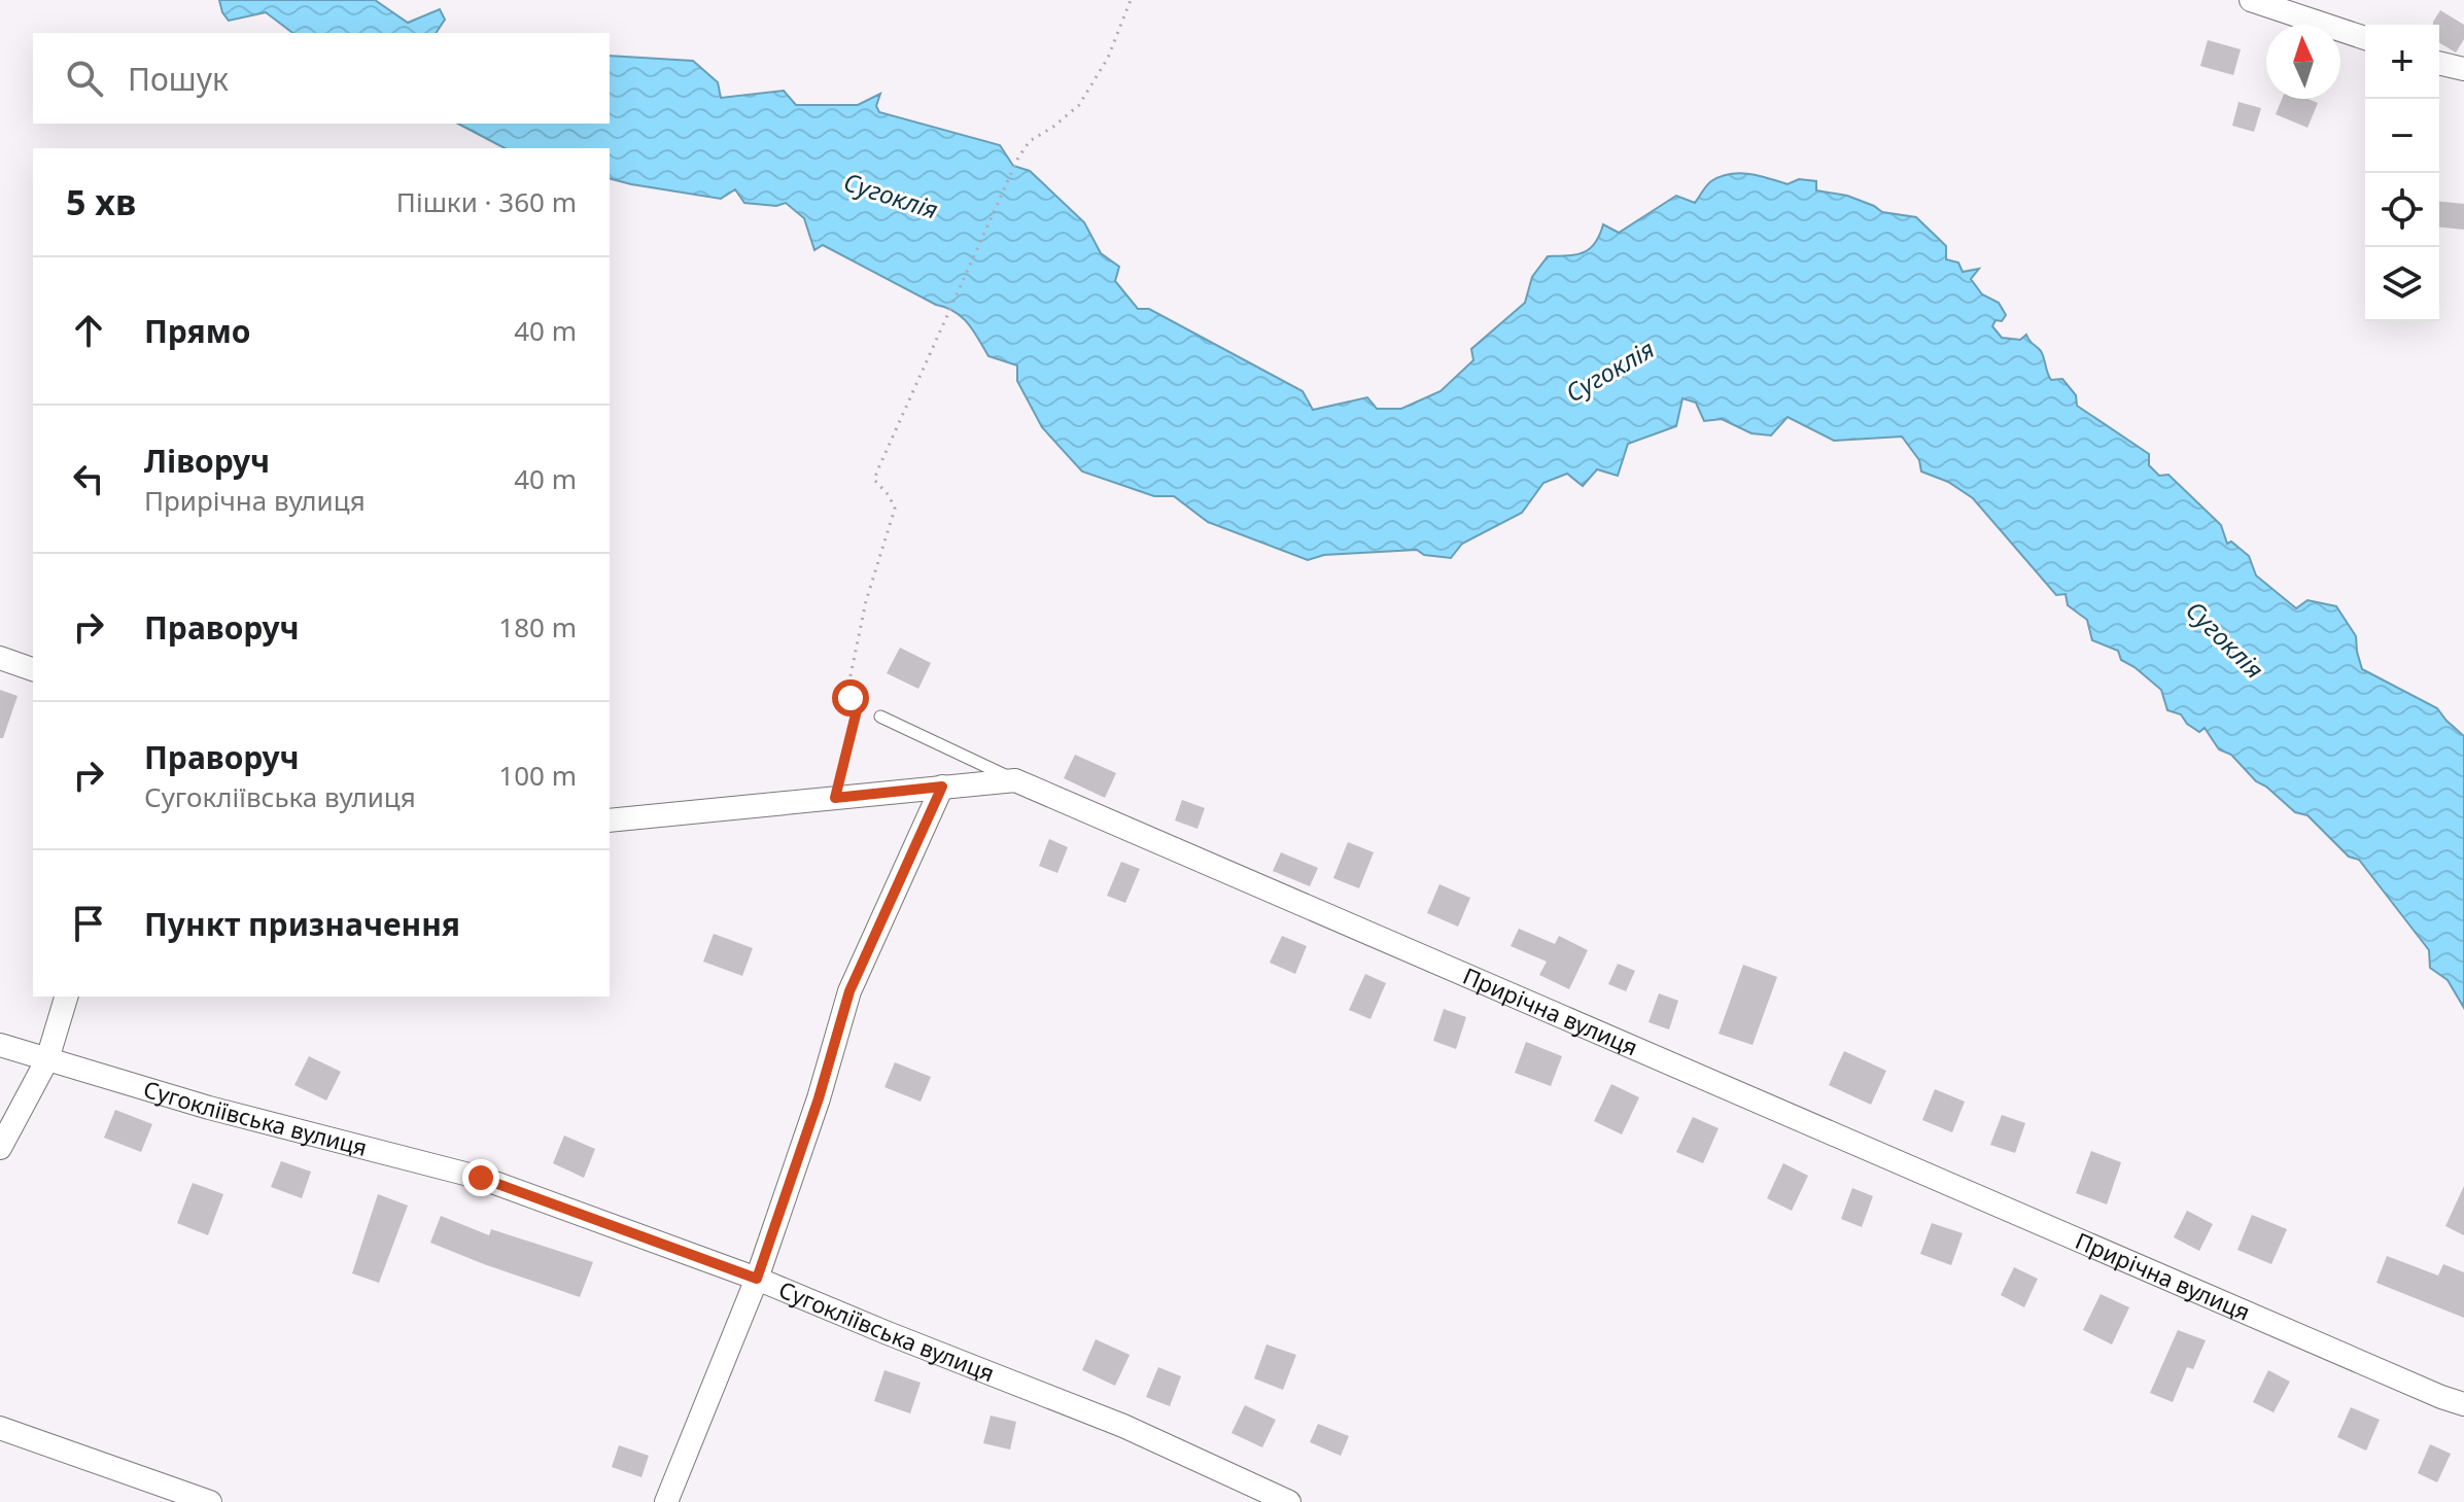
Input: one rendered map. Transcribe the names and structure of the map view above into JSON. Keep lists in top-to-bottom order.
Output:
{
  "streets": {
    "street": ["Прирічна вулиця", "Сугокліївська вулиця"]
  },
  "water": ["Сугоклія"],
  "north": "top",
  "page": {
    "map_buttons": ["+", "−"],
    "search": "Пошук",
    "heading": ["5 хв", "Пішки · 360 m"],
    "list": [
      ["Прямо", "40 m"],
      ["Ліворуч", "Прирічна вулиця", "40 m"],
      ["Праворуч", "180 m"],
      ["Праворуч", "Сугокліївська вулиця", "100 m"],
      "Пункт призначення"
    ]
  }
}
